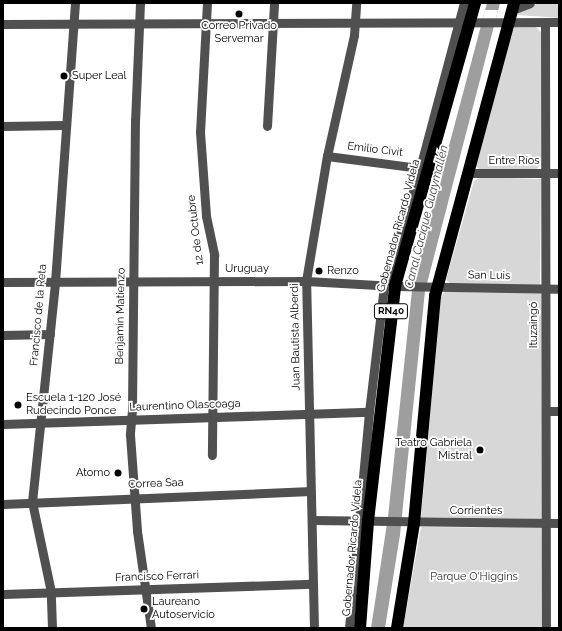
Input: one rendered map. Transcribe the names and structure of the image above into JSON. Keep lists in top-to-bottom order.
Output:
{
  "streets": {
    "highway": ["Gobernador Ricardo Videla", "RN40"],
    "street": [
      "Emilio Civit",
      "Entre Ríos",
      "12 de Octubre",
      "Uruguay",
      "San Luis",
      "Francisco de la Reta",
      "Benjamín Matienzo",
      "Ituzaingó",
      "Juan Bautista Alberdi",
      "Laurentino Olascoaga",
      "Correa Saa",
      "Corrientes",
      "Francisco Ferrari"
    ]
  },
  "crossings": [
    ["Emilio Civit", "Juan Bautista Alberdi"],
    ["Entre Ríos", "Ituzaingó"],
    ["Gobernador Ricardo Videla", "Uruguay"],
    ["Gobernador Ricardo Videla", "Corrientes"],
    ["12 de Octubre", "Uruguay"],
    ["12 de Octubre", "Laurentino Olascoaga"],
    ["Uruguay", "San Luis"],
    ["Uruguay", "Francisco de la Reta"],
    ["Uruguay", "Benjamín Matienzo"],
    ["Uruguay", "Juan Bautista Alberdi"],
    ["San Luis", "Ituzaingó"],
    ["Francisco de la Reta", "Laurentino Olascoaga"],
    ["Francisco de la Reta", "Correa Saa"],
    ["Francisco de la Reta", "Francisco Ferrari"],
    ["Benjamín Matienzo", "Laurentino Olascoaga"],
    ["Benjamín Matienzo", "Correa Saa"],
    ["Benjamín Matienzo", "Francisco Ferrari"],
    ["Ituzaingó", "Corrientes"],
    ["Juan Bautista Alberdi", "Laurentino Olascoaga"],
    ["Juan Bautista Alberdi", "Correa Saa"],
    ["Juan Bautista Alberdi", "Francisco Ferrari"]
  ],
  "water": ["Canal Cacique Guaymallén"],
  "parks": ["Parque O'Higgins"],
  "places": [
    "Correo Privado Servemar",
    "Super Leal",
    "Renzo",
    "Escuela 1-120 José Rudecindo Ponce",
    "Teatro Gabriela Mistral",
    "Atomo",
    "Laureano Autoservicio"
  ]
}
